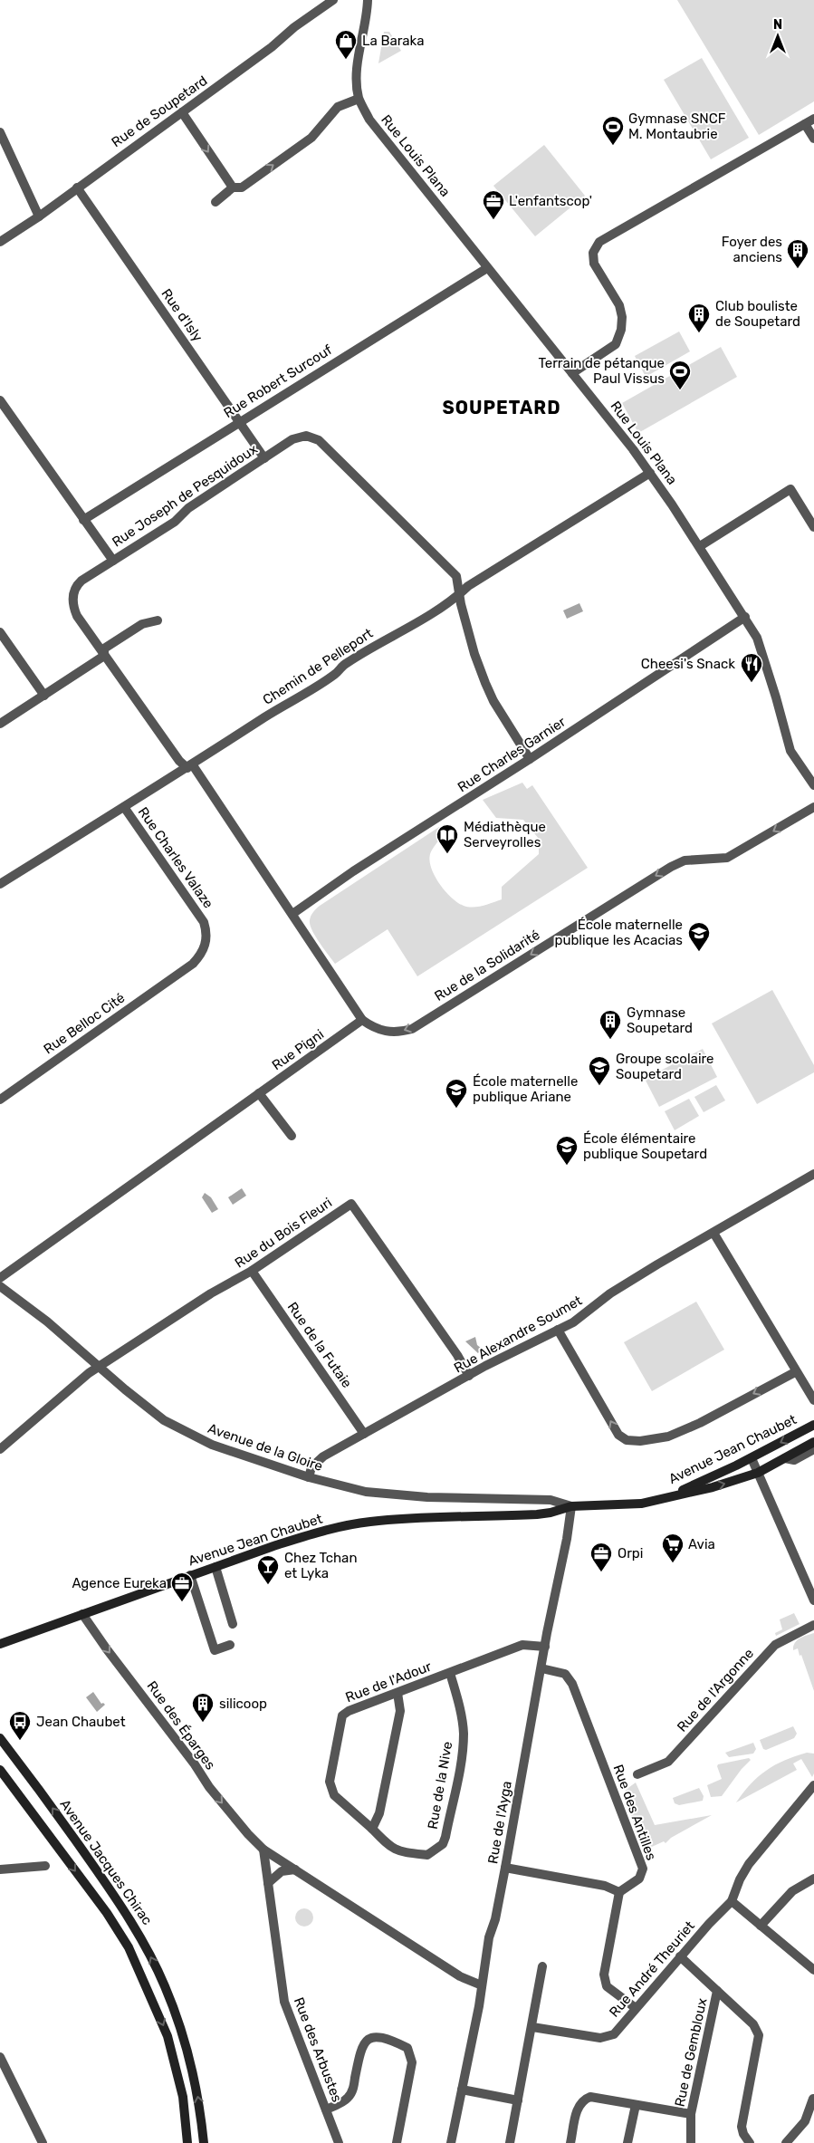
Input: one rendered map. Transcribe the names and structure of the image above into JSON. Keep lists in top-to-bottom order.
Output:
{
  "streets": {
    "main road": ["Avenue Jean Chaubet", "Avenue Jacques Chirac"],
    "street": [
      "Rue de Soupetard",
      "Rue Louis Plana",
      "Rue d'Isly",
      "Rue Robert Surcouf",
      "Rue Joseph de Pesquidoux",
      "Chemin de Pelleport",
      "Rue Charles Garnier",
      "Rue Charles Valaze",
      "Rue de la Solidarité",
      "Rue Belloc Cité",
      "Rue Pigni",
      "Rue du Bois Fleuri",
      "Rue Alexandre Soumet",
      "Rue de la Futaie",
      "Avenue de la Gloire",
      "Rue de l'Adour",
      "Rue de l'Argonne",
      "Rue des Éparges",
      "Rue de la Nive",
      "Rue des Antilles",
      "Rue de l'Ayga",
      "Rue André Theuriet",
      "Rue des Arbustes",
      "Rue de Gembloux"
    ]
  },
  "crossings": [
    ["Rue de Soupetard", "Rue d'Isly"],
    ["Rue Louis Plana", "Rue Robert Surcouf"],
    ["Rue Louis Plana", "Chemin de Pelleport"],
    ["Rue Louis Plana", "Rue Charles Garnier"],
    ["Rue d'Isly", "Rue Robert Surcouf"],
    ["Rue d'Isly", "Rue Joseph de Pesquidoux"],
    ["Rue Joseph de Pesquidoux", "Chemin de Pelleport"],
    ["Rue Joseph de Pesquidoux", "Rue Charles Garnier"],
    ["Chemin de Pelleport", "Rue Charles Valaze"],
    ["Rue Charles Valaze", "Rue Belloc Cité"],
    ["Rue de la Solidarité", "Rue Pigni"],
    ["Rue du Bois Fleuri", "Rue Alexandre Soumet"],
    ["Rue du Bois Fleuri", "Rue de la Futaie"],
    ["Rue du Bois Fleuri", "Avenue de la Gloire"],
    ["Rue Alexandre Soumet", "Rue de la Futaie"],
    ["Rue Alexandre Soumet", "Avenue de la Gloire"],
    ["Avenue de la Gloire", "Avenue Jean Chaubet"],
    ["Avenue de la Gloire", "Rue de l'Ayga"],
    ["Avenue Jean Chaubet", "Rue des Éparges"],
    ["Avenue Jean Chaubet", "Rue de l'Ayga"],
    ["Rue de l'Adour", "Rue de la Nive"],
    ["Rue de l'Adour", "Rue de l'Ayga"],
    ["Rue des Éparges", "Rue des Arbustes"],
    ["Rue des Antilles", "Rue de l'Ayga"],
    ["Rue André Theuriet", "Rue de Gembloux"]
  ],
  "one_way": ["Rue de la Solidarité", "Rue des Éparges"],
  "districts": ["SOUPETARD"],
  "places": {
    "shop": ["La Baraka"],
    "sports": ["Gymnase SNCF M. Montaubrie", "Terrain de pétanque Paul Vissus"],
    "office": ["L'enfantscop'", "Orpi", "Agence Eureka"],
    "building": [
      "Foyer des anciens",
      "Club bouliste de Soupetard",
      "Gymnase Soupetard",
      "silicoop"
    ],
    "restaurant": ["Cheesi's Snack"],
    "library": ["Médiathèque Serveyrolles"],
    "school or university": [
      "École maternelle publique les Acacias",
      "Groupe scolaire Soupetard",
      "École maternelle publique Ariane",
      "École élémentaire publique Soupetard"
    ],
    "supermarket": ["Avia"],
    "bar": ["Chez Tchan et Lyka"],
    "bus stop": ["Jean Chaubet"]
  },
  "north": "top"
}
